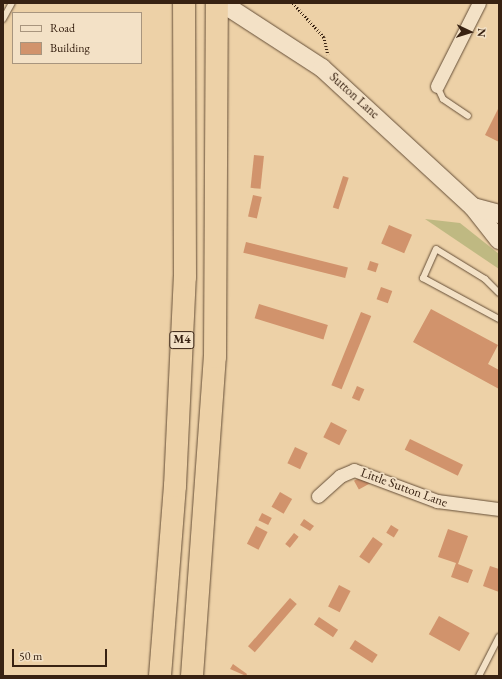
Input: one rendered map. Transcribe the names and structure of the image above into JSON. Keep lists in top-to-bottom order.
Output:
{
  "streets": {
    "highway": ["M4"],
    "street": ["Sutton Lane", "Little Sutton Lane"]
  },
  "legend": ["Road", "Building"],
  "scale_bar": "50 m",
  "north": "right"
}
